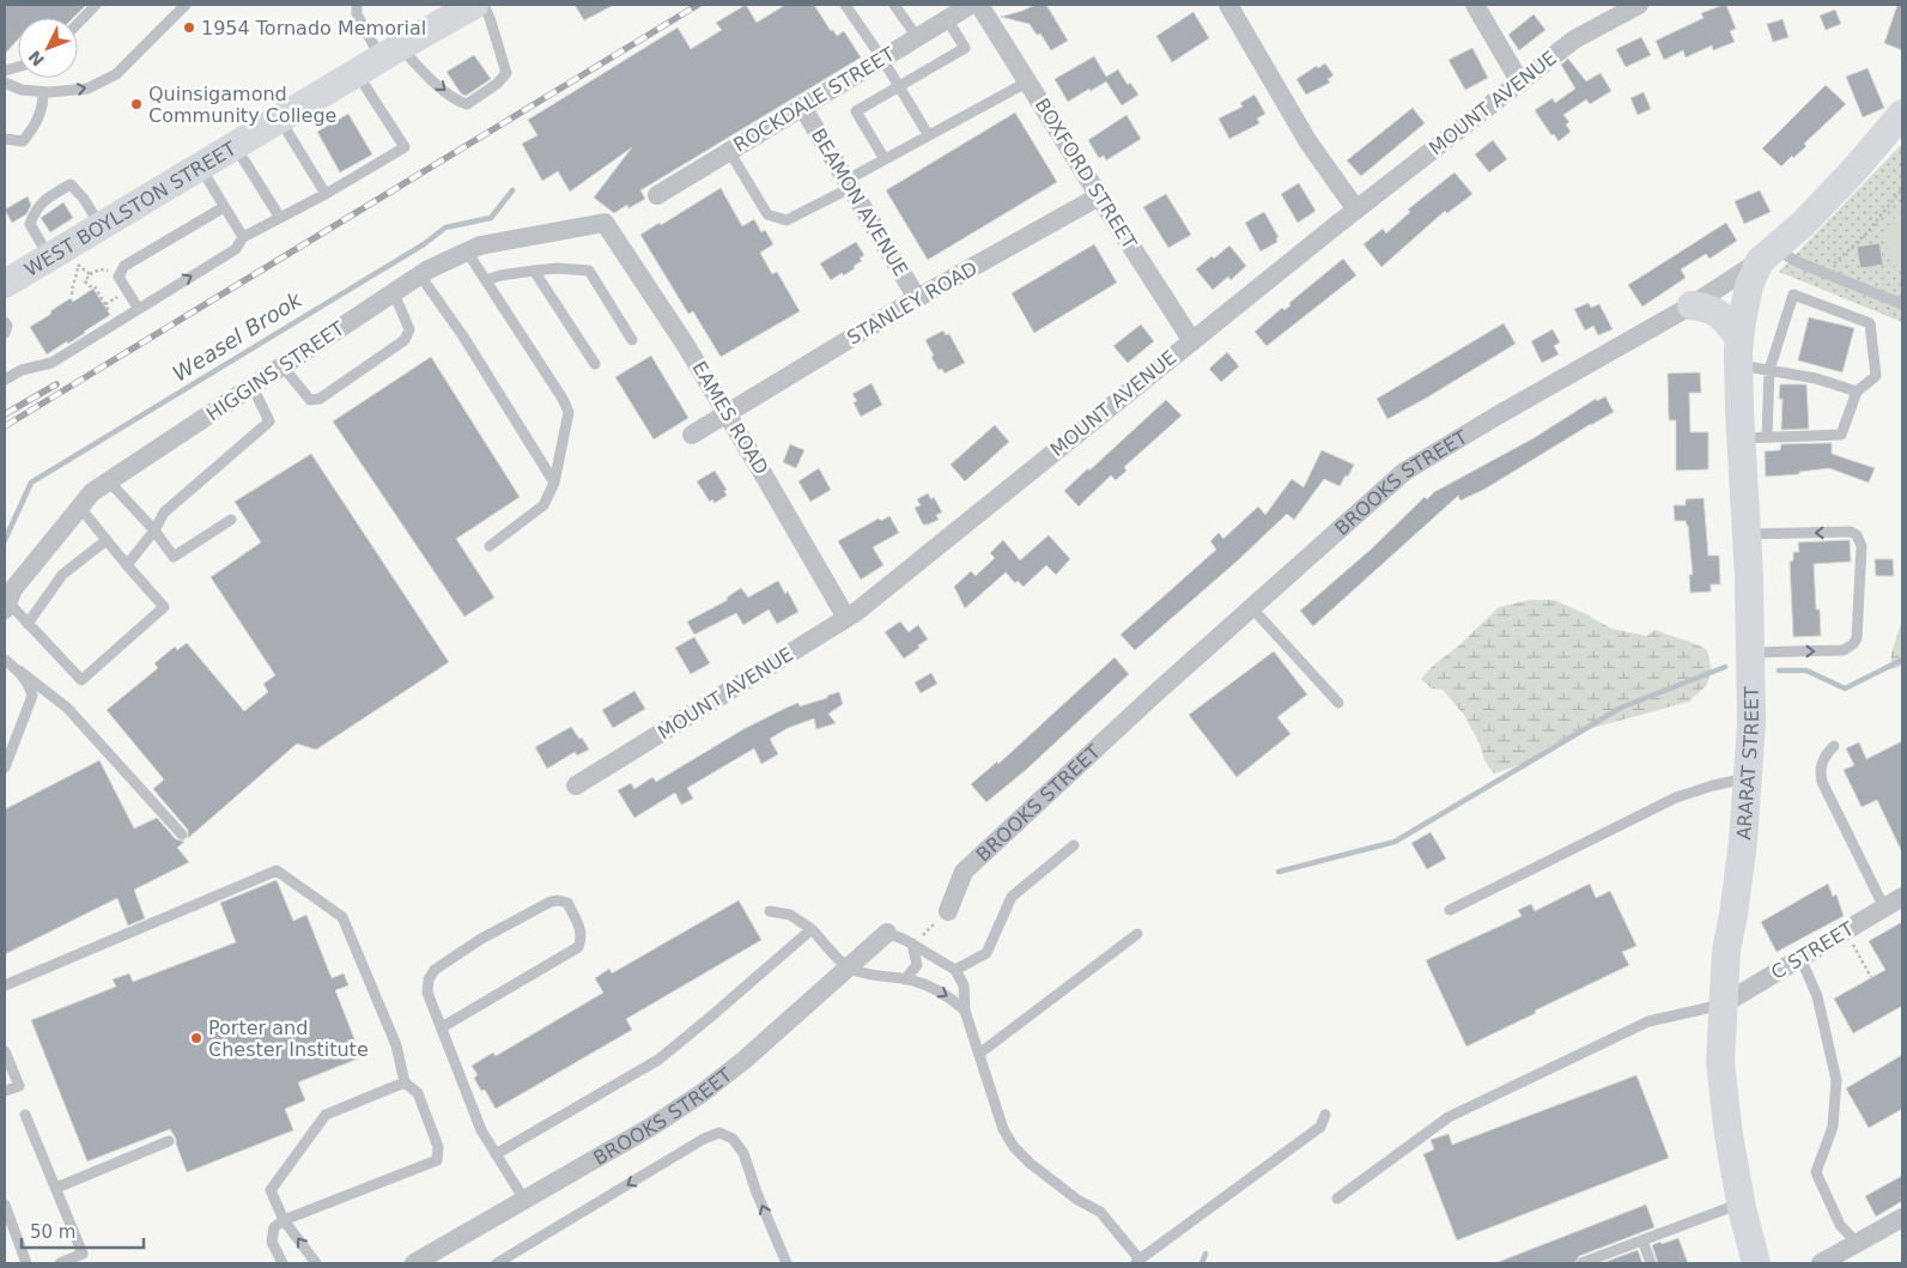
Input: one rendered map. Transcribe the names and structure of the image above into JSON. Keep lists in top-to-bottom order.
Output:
{
  "streets": {
    "main road": ["WEST BOYLSTON STREET", "BROOKS STREET", "ARARAT STREET"],
    "street": [
      "ROCKDALE STREET",
      "MOUNT AVENUE",
      "BOXFORD STREET",
      "BEAMON AVENUE",
      "STANLEY ROAD",
      "HIGGINS STREET",
      "EAMES ROAD",
      "C STREET"
    ]
  },
  "crossings": [
    ["ROCKDALE STREET", "BEAMON AVENUE"],
    ["MOUNT AVENUE", "BOXFORD STREET"],
    ["MOUNT AVENUE", "EAMES ROAD"],
    ["BOXFORD STREET", "STANLEY ROAD"],
    ["BEAMON AVENUE", "STANLEY ROAD"],
    ["STANLEY ROAD", "EAMES ROAD"],
    ["HIGGINS STREET", "EAMES ROAD"],
    ["BROOKS STREET", "ARARAT STREET"],
    ["ARARAT STREET", "C STREET"]
  ],
  "water": ["Weasel Brook"],
  "places": ["1954 Tornado Memorial", "Quinsigamond Community College", "Porter and Chester Institute"],
  "scale_bar": "50 m",
  "north": "bottom left"
}
